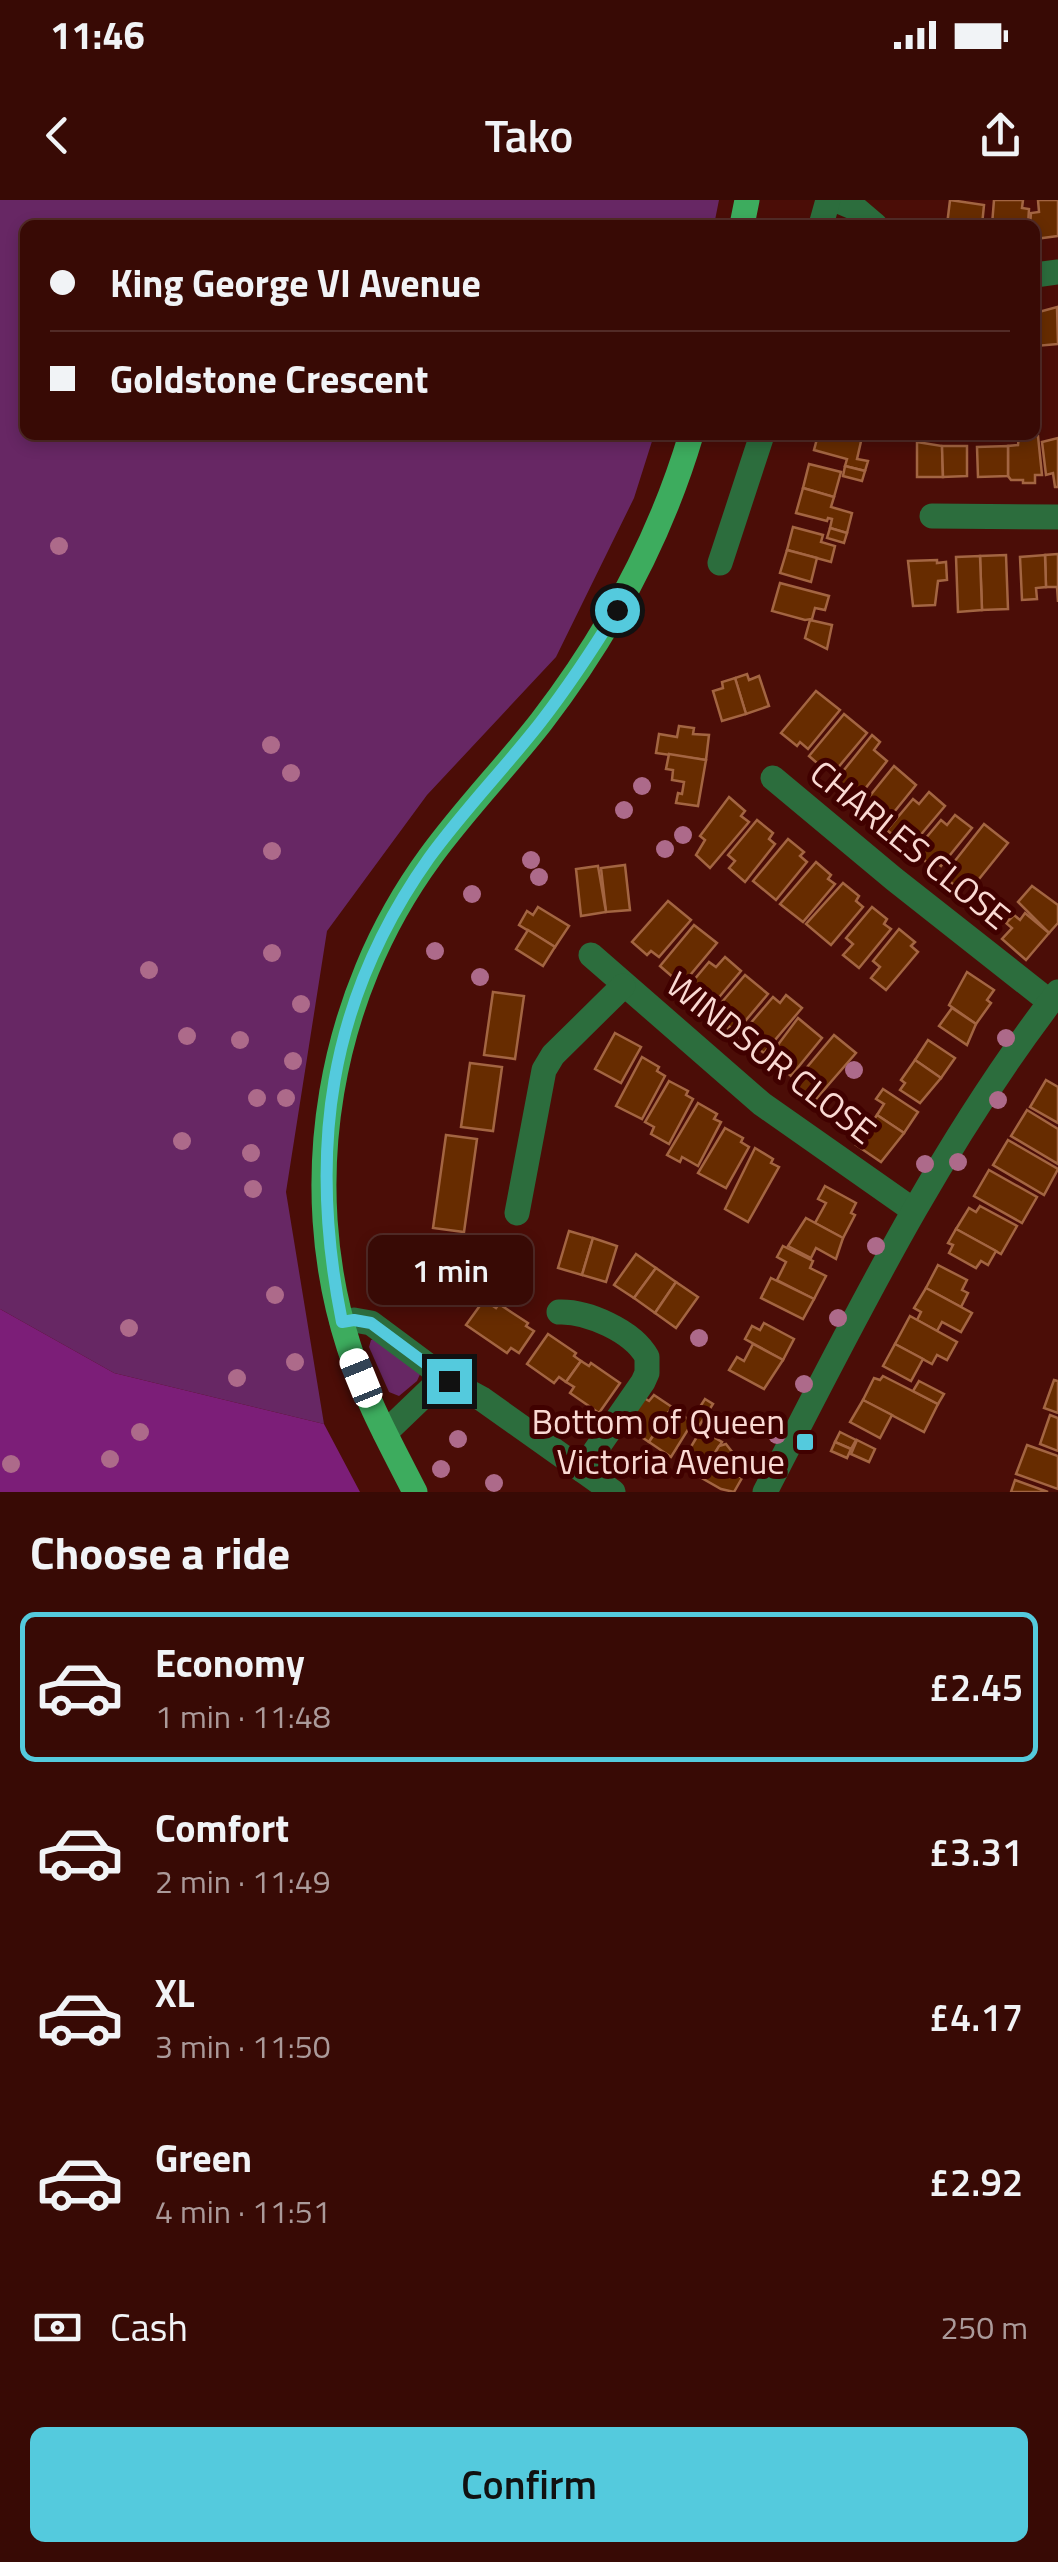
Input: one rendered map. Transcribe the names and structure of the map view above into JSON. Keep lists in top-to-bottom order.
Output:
{
  "streets": {
    "street": ["CHARLES CLOSE", "WINDSOR CLOSE"]
  },
  "places": {
    "transit": ["Bottom of Queen Victoria Avenue"]
  },
  "page": {
    "status": "11:46",
    "header": "Tako",
    "banner": ["King George VI Avenue", "Goldstone Crescent"],
    "bubble": "1 min",
    "heading": "Choose a ride",
    "list": [
      {
        "name": "Economy",
        "note": "1 min · 11:48",
        "value": "£2.45"
      },
      {
        "name": "Comfort",
        "note": "2 min · 11:49",
        "value": "£3.31"
      },
      {
        "name": "XL",
        "note": "3 min · 11:50",
        "value": "£4.17"
      },
      {
        "name": "Green",
        "note": "4 min · 11:51",
        "value": "£2.92"
      }
    ],
    "pay": ["Cash", "250 m"],
    "buttons": "Confirm"
  }
}
